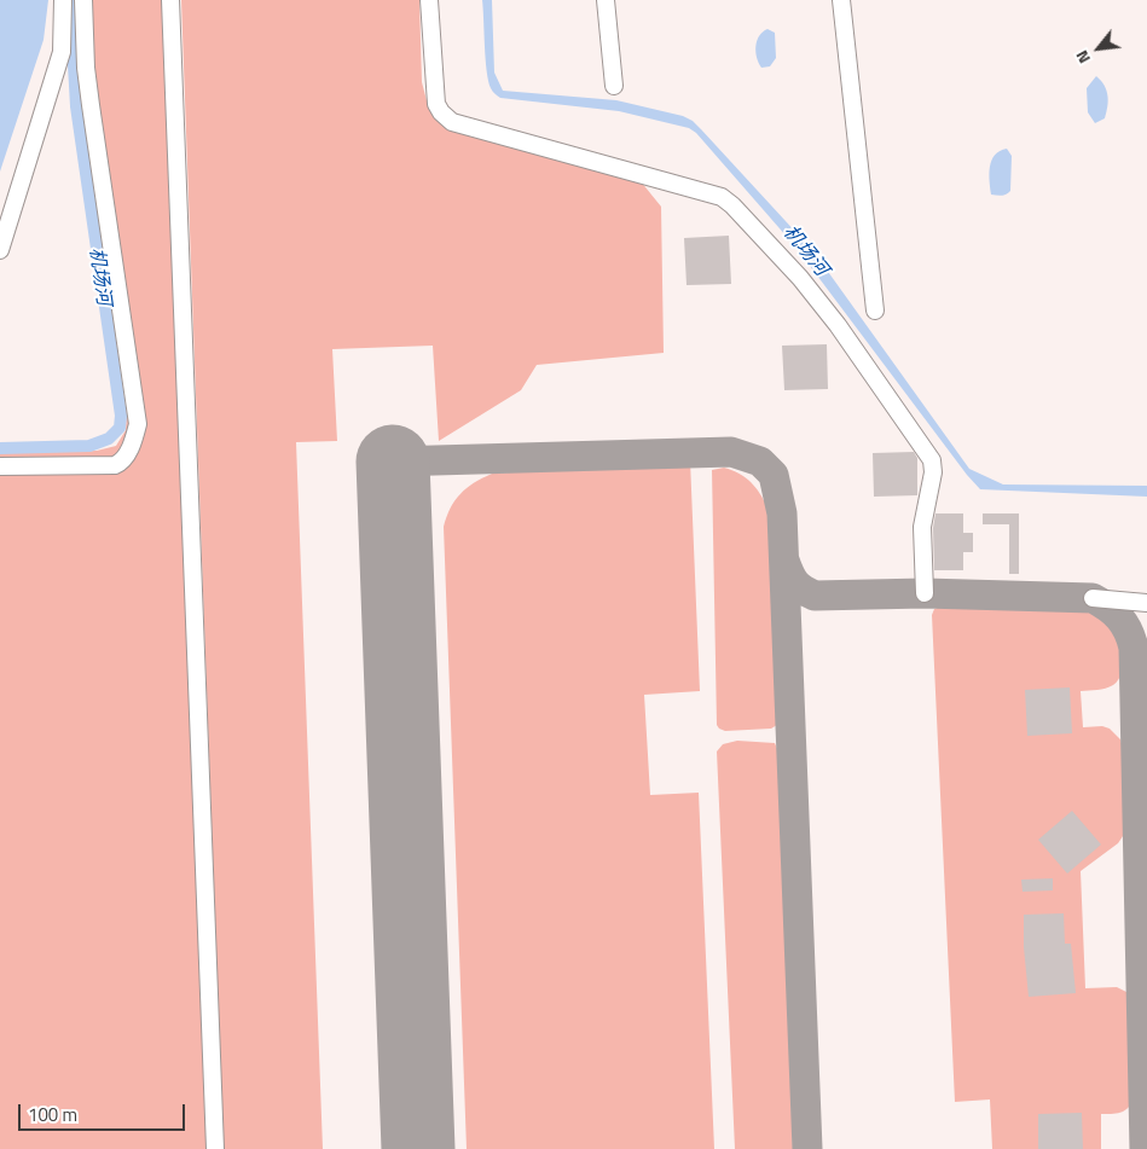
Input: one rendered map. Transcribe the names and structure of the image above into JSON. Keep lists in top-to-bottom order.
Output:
{
  "water": ["机场河"],
  "scale_bar": "100 m",
  "north": "bottom left"
}
